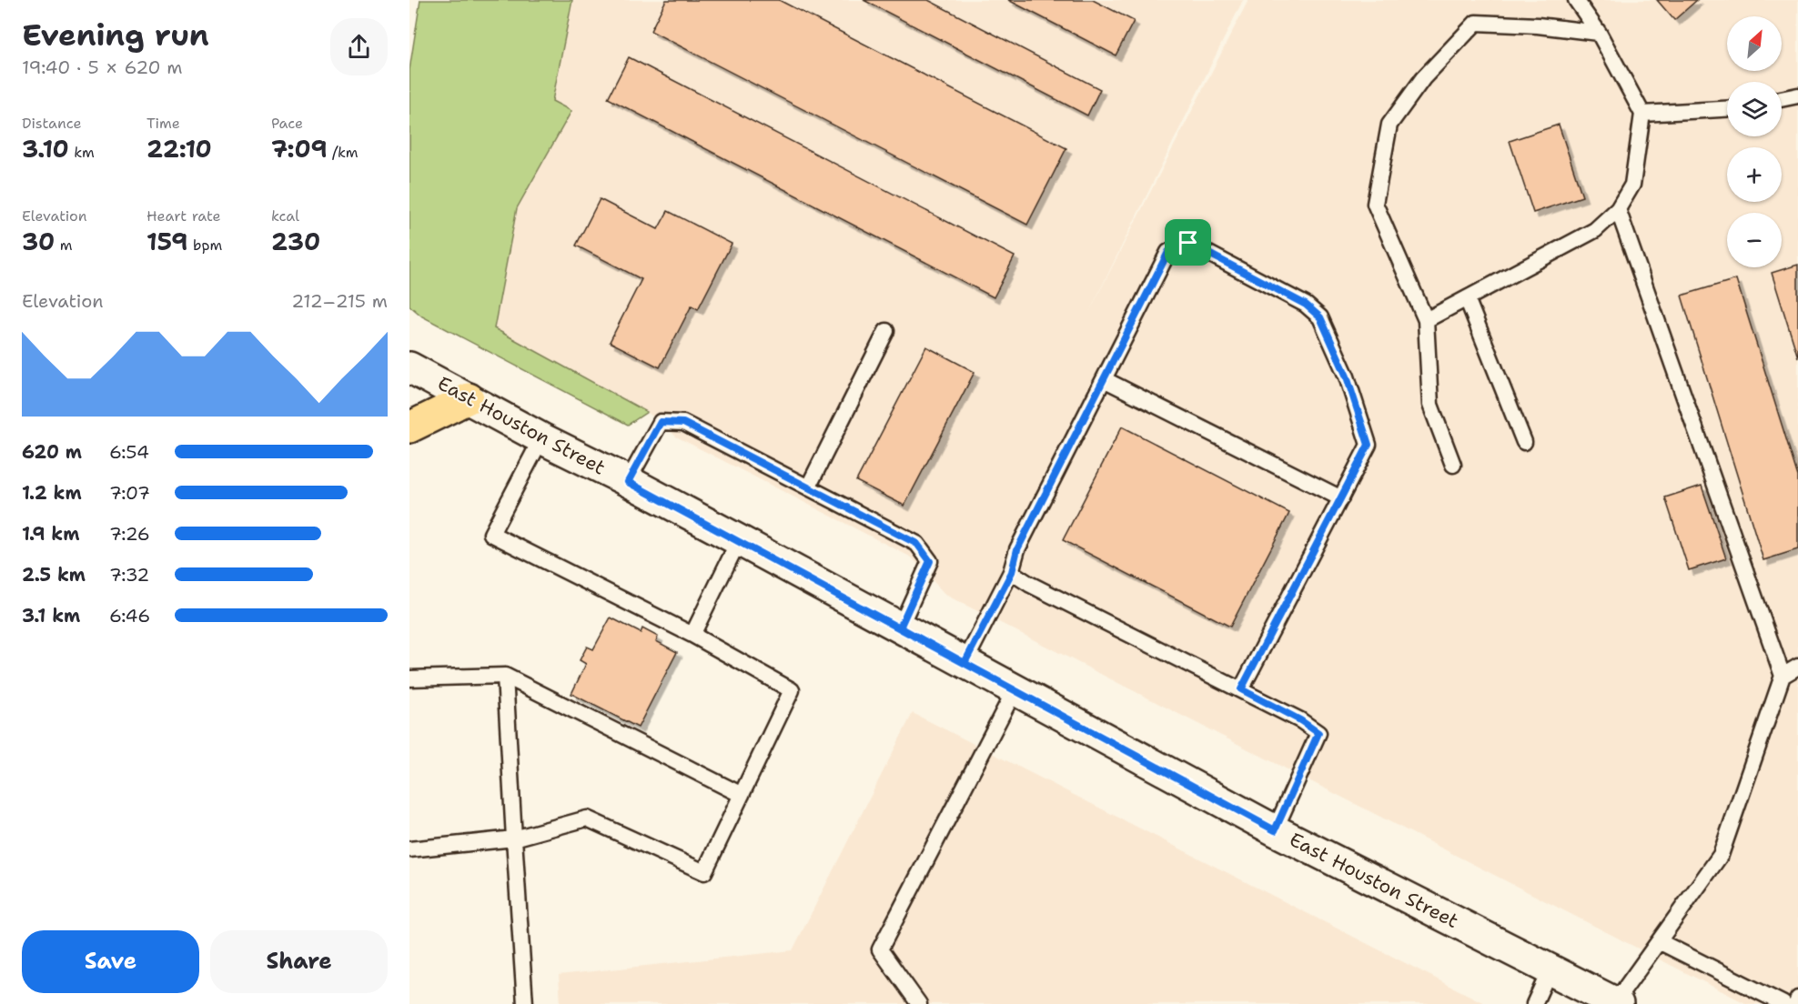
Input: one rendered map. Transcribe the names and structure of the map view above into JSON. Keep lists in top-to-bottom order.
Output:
{
  "streets": {
    "street": ["East Houston Street"]
  },
  "north": "top right",
  "page": {
    "heading": ["Evening run", "19:40 · 5 × 620 m"],
    "map_buttons": ["+", "−"],
    "stats": [
      ["Distance", "3.10 km"],
      ["Time", "22:10"],
      ["Pace", "7:09 /km"],
      ["Elevation", "30 m"],
      ["Heart rate", "159 bpm"],
      ["kcal", "230"]
    ],
    "chart": ["Elevation", "212–215 m"],
    "list": [
      {
        "name": "620 m",
        "note": "6:54"
      },
      {
        "name": "1.2 km",
        "note": "7:07"
      },
      {
        "name": "1.9 km",
        "note": "7:26"
      },
      {
        "name": "2.5 km",
        "note": "7:32"
      },
      {
        "name": "3.1 km",
        "note": "6:46"
      }
    ],
    "buttons": ["Save", "Share"]
  }
}
